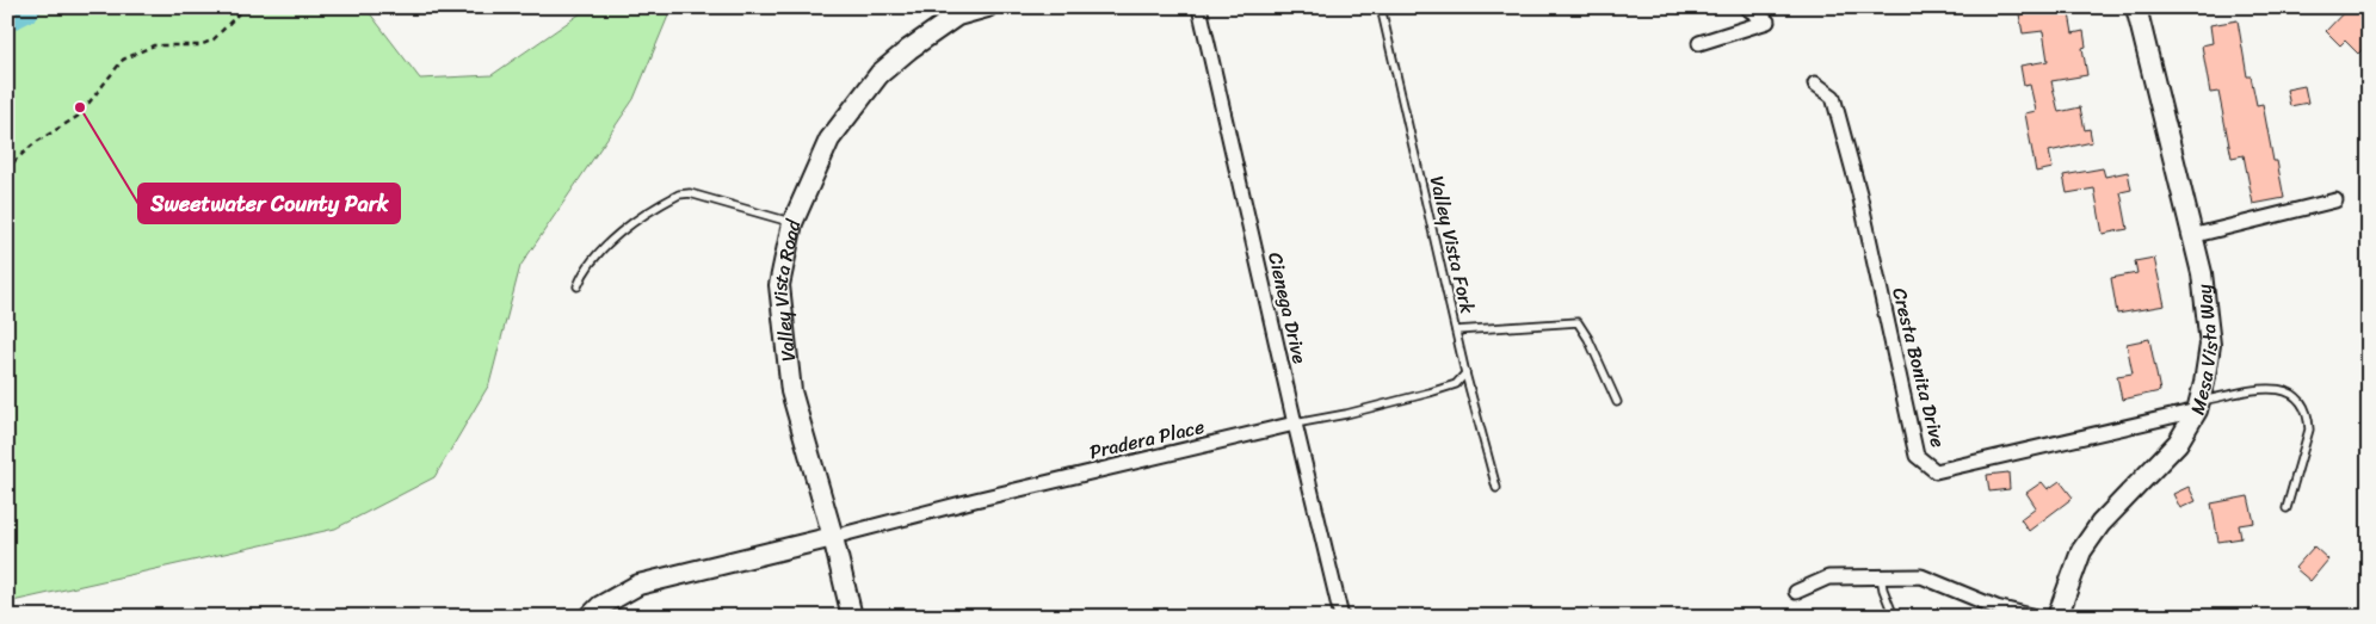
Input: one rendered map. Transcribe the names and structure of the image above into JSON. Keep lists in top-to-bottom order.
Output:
{
  "streets": {
    "street": [
      "Valley Vista Road",
      "Cienega Drive",
      "Mesa Vista Way",
      "Cresta Bonita Drive",
      "Pradera Place"
    ],
    "lane": ["Valley Vista Fork"]
  },
  "crossings": [
    ["Valley Vista Fork", "Pradera Place"],
    ["Valley Vista Road", "Pradera Place"],
    ["Cienega Drive", "Pradera Place"],
    ["Mesa Vista Way", "Cresta Bonita Drive"]
  ],
  "places": ["Sweetwater County Park"]
}
